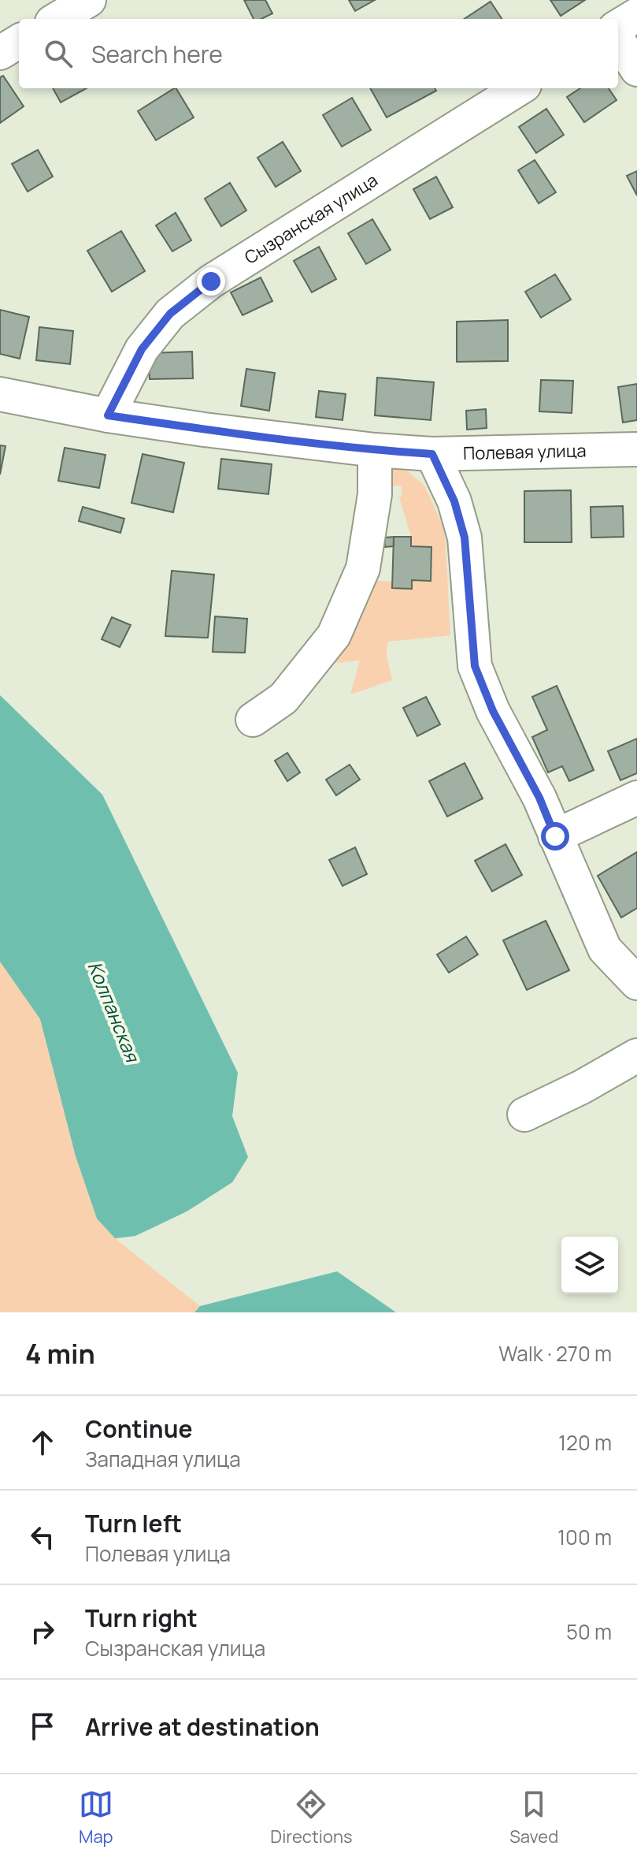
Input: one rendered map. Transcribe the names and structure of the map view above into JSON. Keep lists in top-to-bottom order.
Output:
{
  "streets": {
    "street": ["Сызранская улица", "Полевая улица"]
  },
  "crossings": [
    ["Сызранская улица", "Полевая улица"]
  ],
  "water": ["Колпанская"],
  "page": {
    "search": "Search here",
    "heading": ["4 min", "Walk · 270 m"],
    "list": [
      ["Continue", "Западная улица", "120 m"],
      ["Turn left", "Полевая улица", "100 m"],
      ["Turn right", "Сызранская улица", "50 m"],
      "Arrive at destination"
    ],
    "nav": ["Map", "Directions", "Saved"]
  }
}
